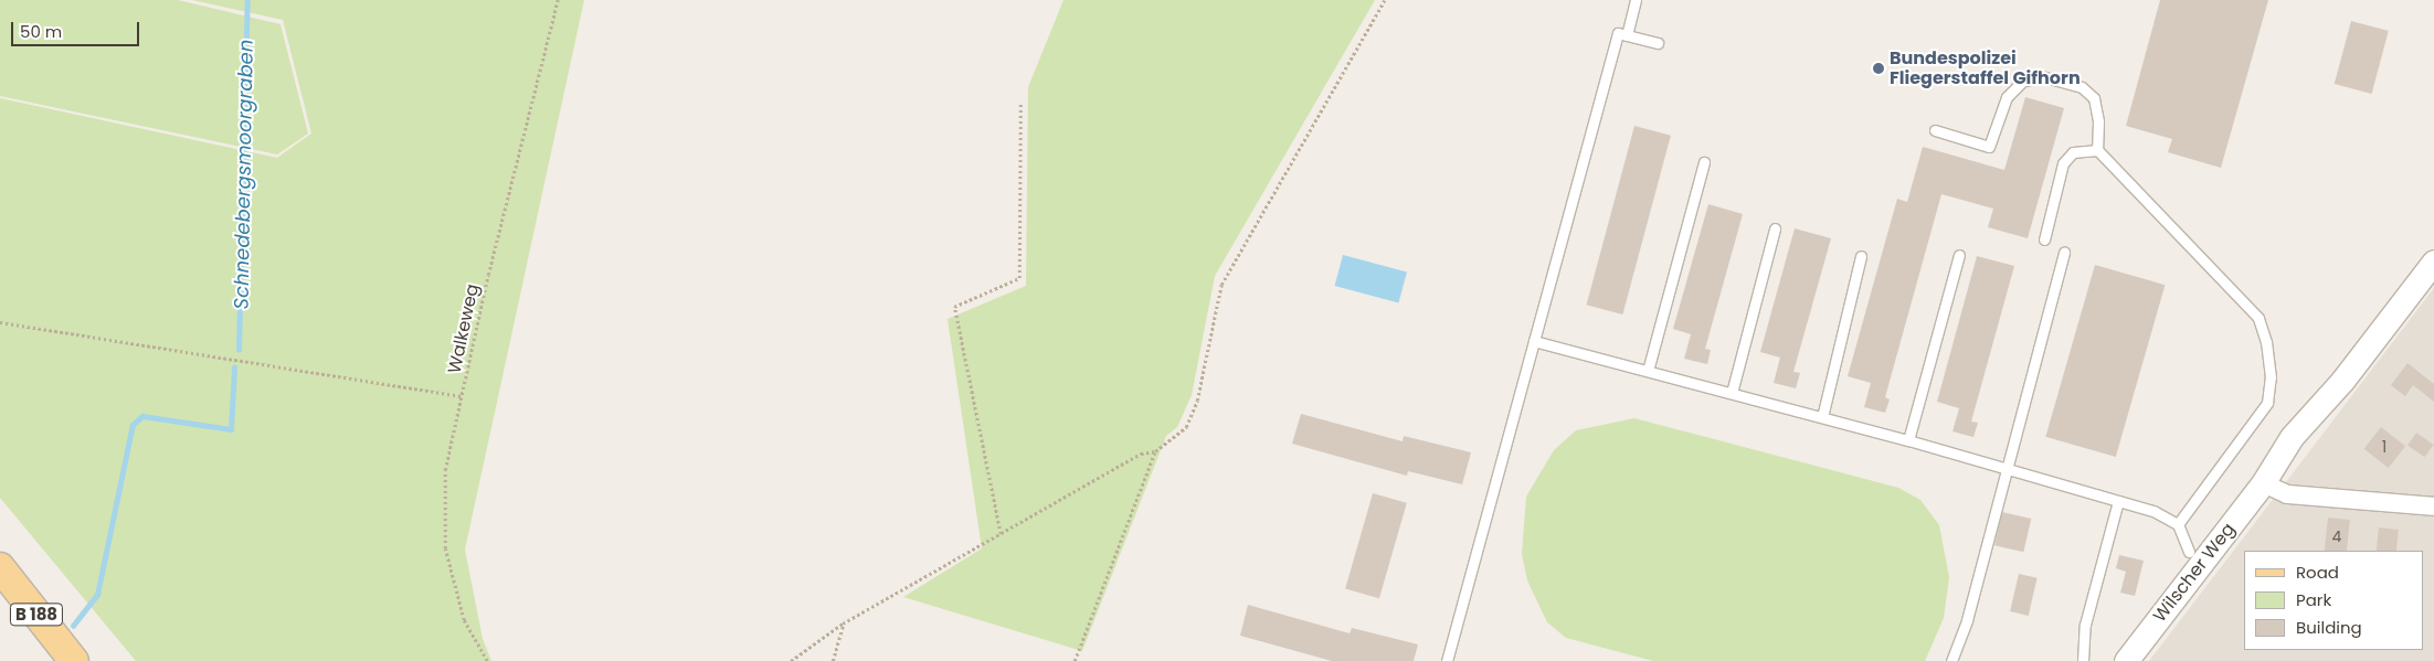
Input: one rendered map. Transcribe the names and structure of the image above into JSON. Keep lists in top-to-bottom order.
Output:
{
  "streets": {
    "main road": ["B 188"],
    "street": ["Wilscher Weg"],
    "path": ["Walkeweg"]
  },
  "water": ["Schnedebergsmoorgraben"],
  "places": ["Bundespolizei Fliegerstaffel Gifhorn"],
  "house_numbers": ["1", "4"],
  "legend": ["Road", "Park", "Building"],
  "scale_bar": "50 m"
}
